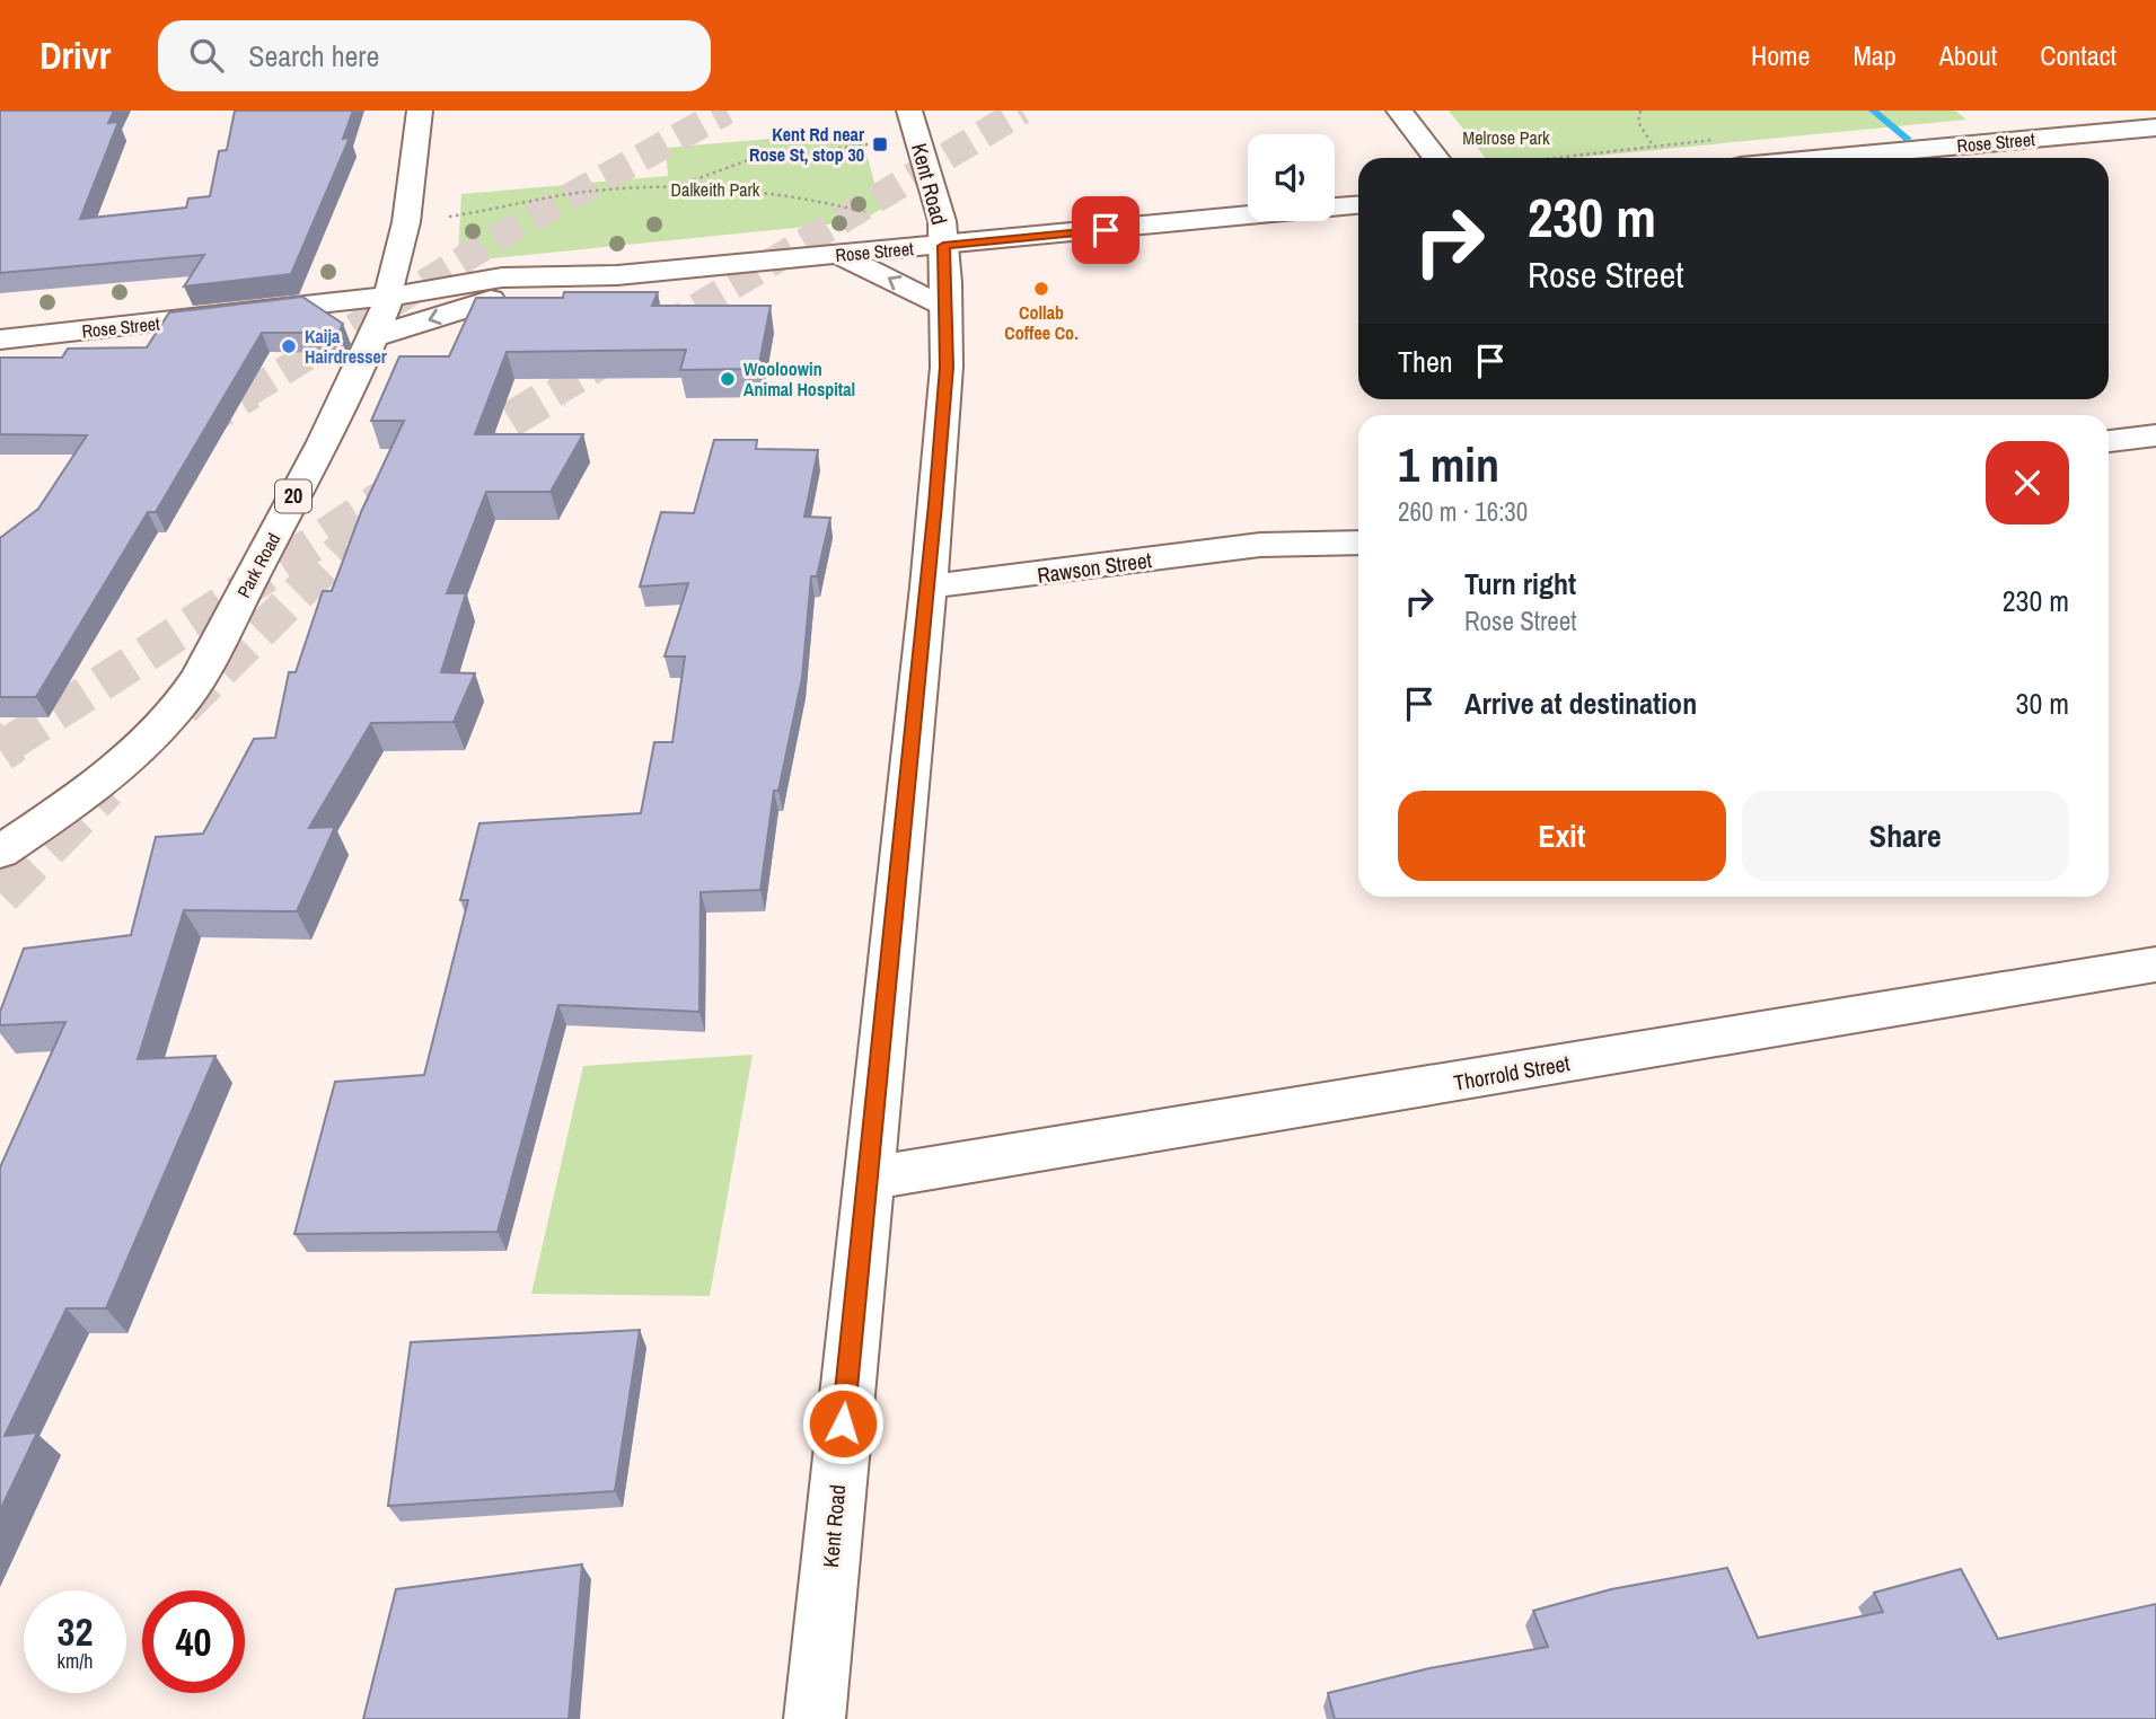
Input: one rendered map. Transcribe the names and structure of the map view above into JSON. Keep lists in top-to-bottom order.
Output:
{
  "streets": {
    "street": [
      "Rose Street",
      "Kent Road",
      "20",
      "Park Road",
      "Rawson Street",
      "Thorrold Street"
    ]
  },
  "crossings": [
    ["Rose Street", "Kent Road"],
    ["Rose Street", "Park Road"],
    ["Kent Road", "Rawson Street"],
    ["Kent Road", "Thorrold Street"]
  ],
  "parks": ["Melrose Park", "Dalkeith Park"],
  "places": {
    "transit": ["Kent Rd near Rose St, stop 30"],
    "other": ["Collab Coffee Co.", "Kaija Hairdresser", "Wooloowin Animal Hospital"]
  },
  "page": {
    "header": "Drivr",
    "search": "Search here",
    "nav": [
      "Home",
      "Map",
      "About",
      "Contact"
    ],
    "turn": ["230 m", "Rose Street"],
    "then": "Then",
    "heading": ["1 min", "260 m · 16:30"],
    "list": [
      {
        "name": "Turn right",
        "note": "Rose Street",
        "value": "230 m"
      },
      {
        "name": "Arrive at destination",
        "value": "30 m"
      }
    ],
    "buttons": ["Exit", "Share"],
    "speed": "32 km/h",
    "limit": "40"
  }
}
